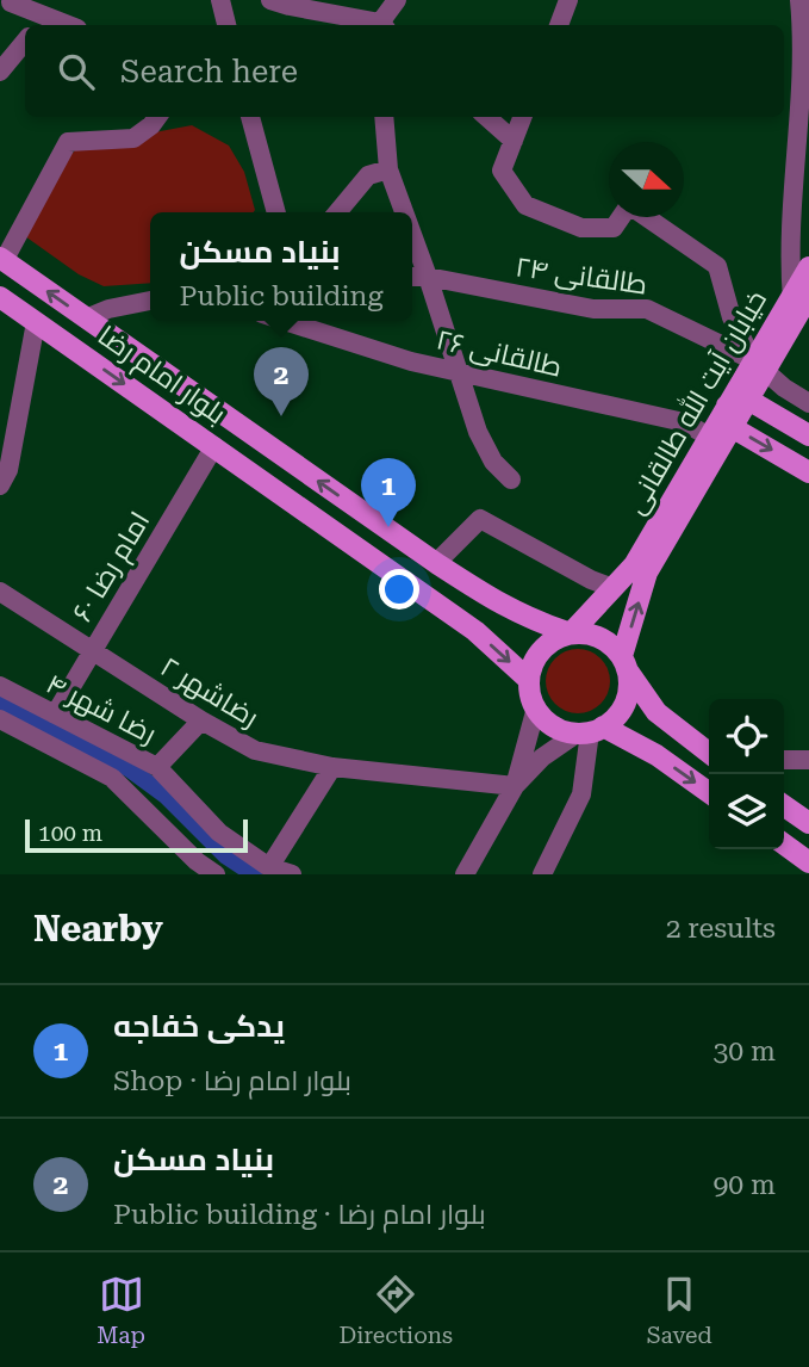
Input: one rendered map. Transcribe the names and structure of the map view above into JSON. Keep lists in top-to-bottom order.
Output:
{
  "streets": {
    "main road": ["بلوار امام رضا", "خیابان آیت الله طالقانی"],
    "street": [
      "طالقانی ۲۴",
      "طالقانی ۲۶",
      "امام رضا ۶۰",
      "رضاشهر ۲",
      "رضا شهر ۴"
    ]
  },
  "crossings": [
    ["طالقانی ۲۴", "خیابان آیت الله طالقانی"],
    ["طالقانی ۲۶", "خیابان آیت الله طالقانی"],
    ["بلوار امام رضا", "امام رضا ۶۰"],
    ["امام رضا ۶۰", "رضاشهر ۲"],
    ["امام رضا ۶۰", "رضا شهر ۴"]
  ],
  "scale_bar": "100 m",
  "north": "right",
  "page": {
    "search": "Search here",
    "popup": ["بنیاد مسکن", "Public building"],
    "pins": ["2", "1"],
    "scale": "100 m",
    "heading": ["Nearby", "2 results"],
    "list": [
      {
        "mark": "1",
        "name": "یدکی خفاجه",
        "note": "Shop · بلوار امام رضا",
        "value": "30 m"
      },
      {
        "mark": "2",
        "name": "بنیاد مسکن",
        "note": "Public building · بلوار امام رضا",
        "value": "90 m"
      }
    ],
    "nav": ["Map", "Directions", "Saved"]
  }
}
